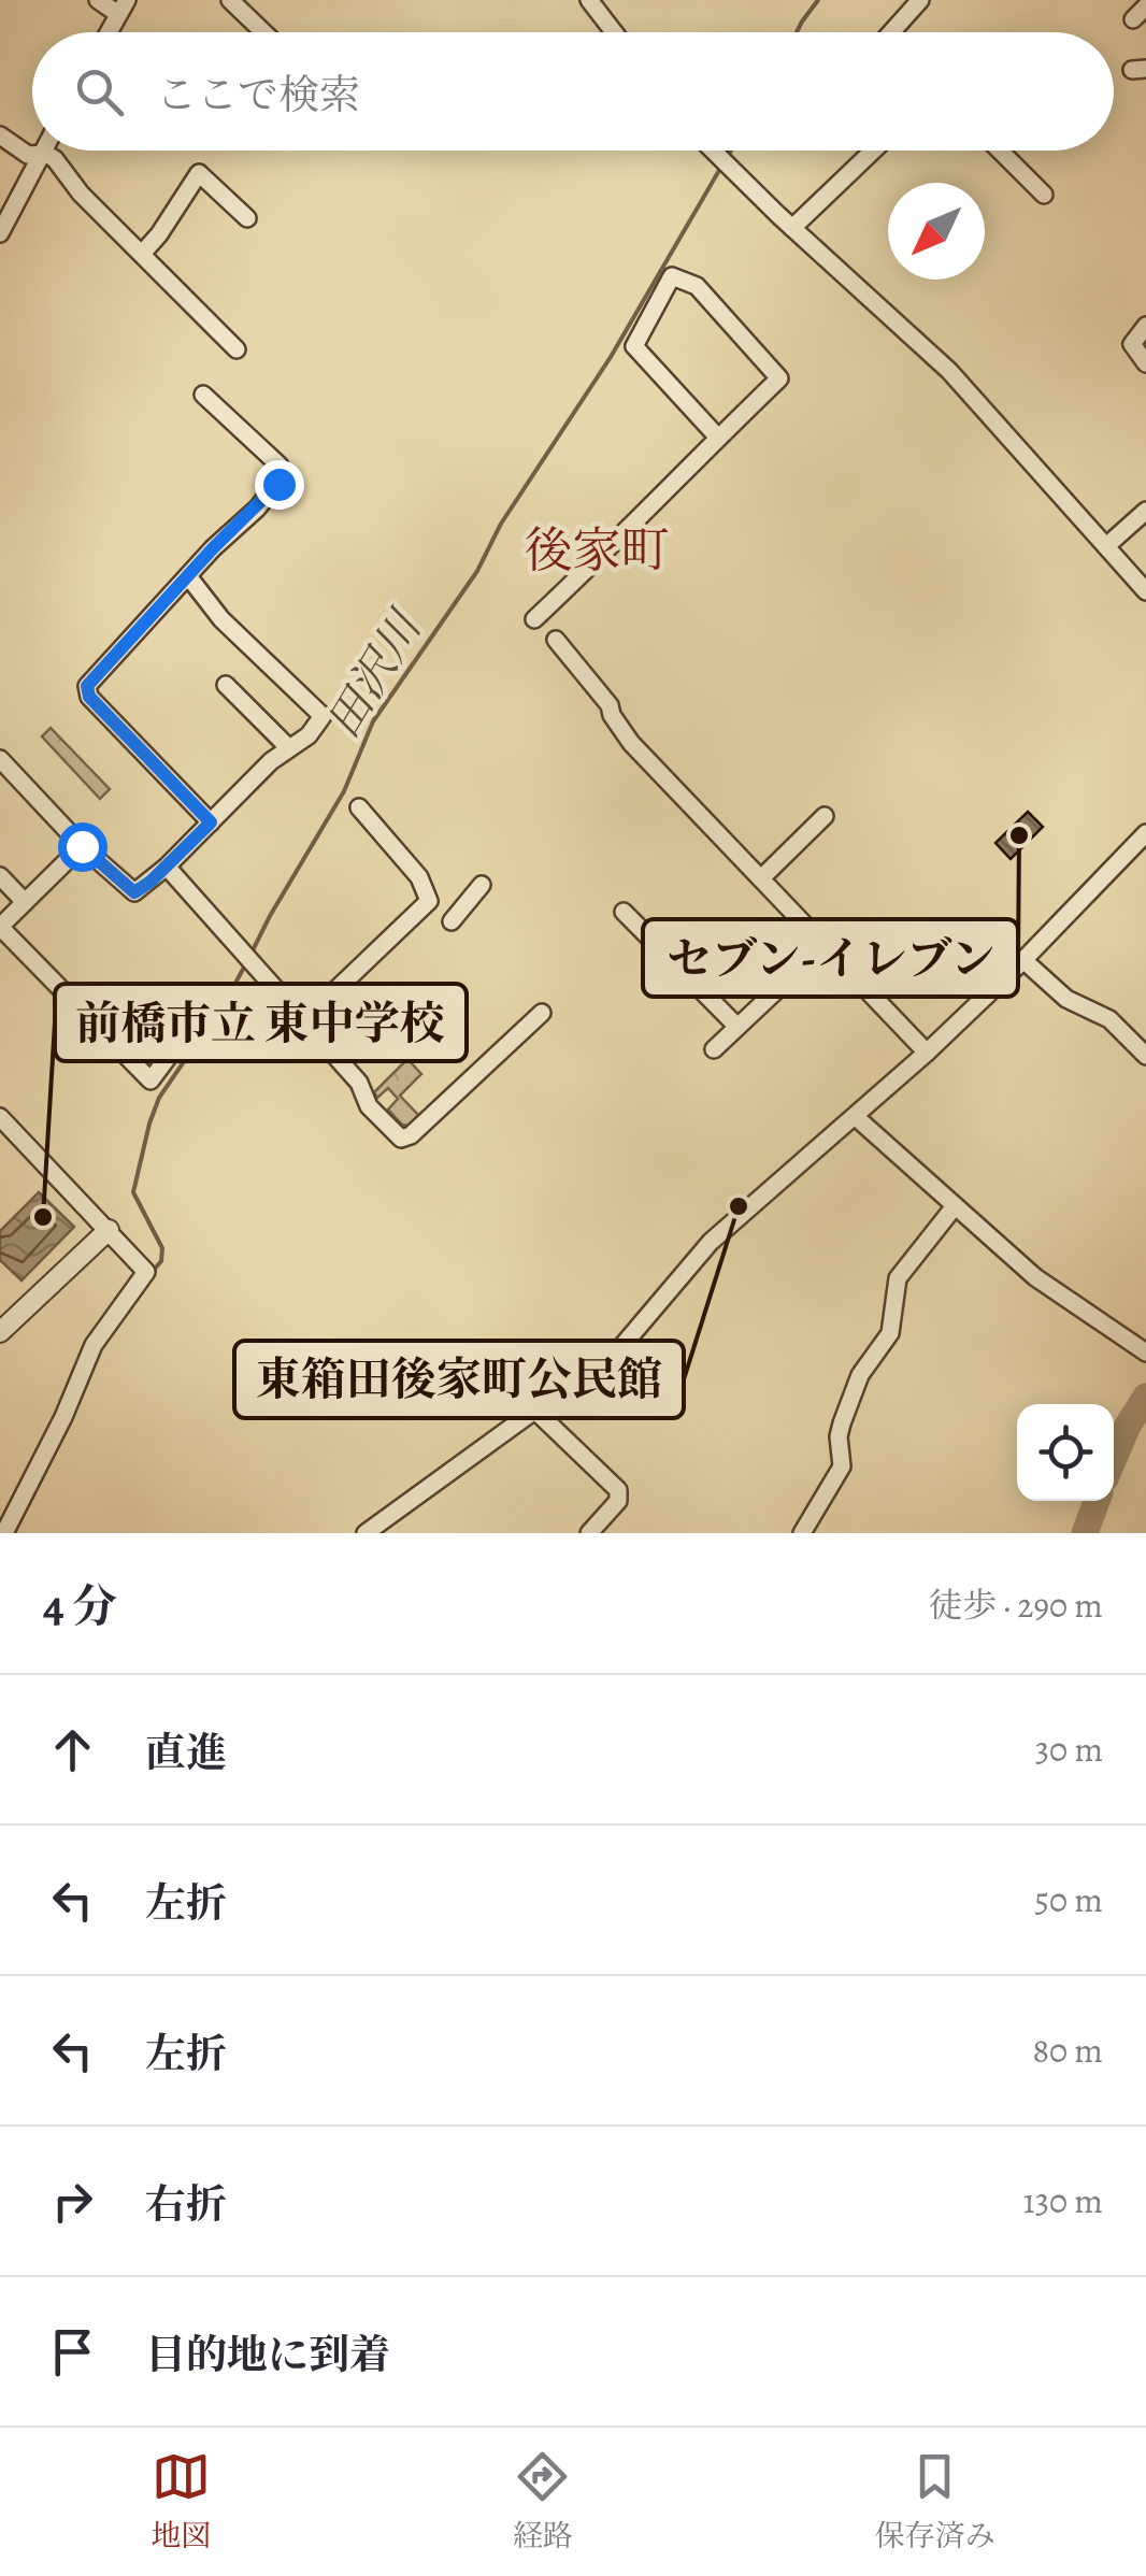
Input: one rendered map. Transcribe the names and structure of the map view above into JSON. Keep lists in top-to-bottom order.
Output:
{
  "districts": ["後家町"],
  "water": ["田沢川"],
  "places": ["セブン-イレブン", "東箱田後家町公民館", "前橋市立 東中学校"],
  "north": "bottom left",
  "page": {
    "search": "ここで検索",
    "heading": ["4 分", "徒歩 · 290 m"],
    "list": [
      ["直進", "30 m"],
      ["左折", "50 m"],
      ["左折", "80 m"],
      ["右折", "130 m"],
      "目的地に到着"
    ],
    "nav": ["地図", "経路", "保存済み"]
  }
}
